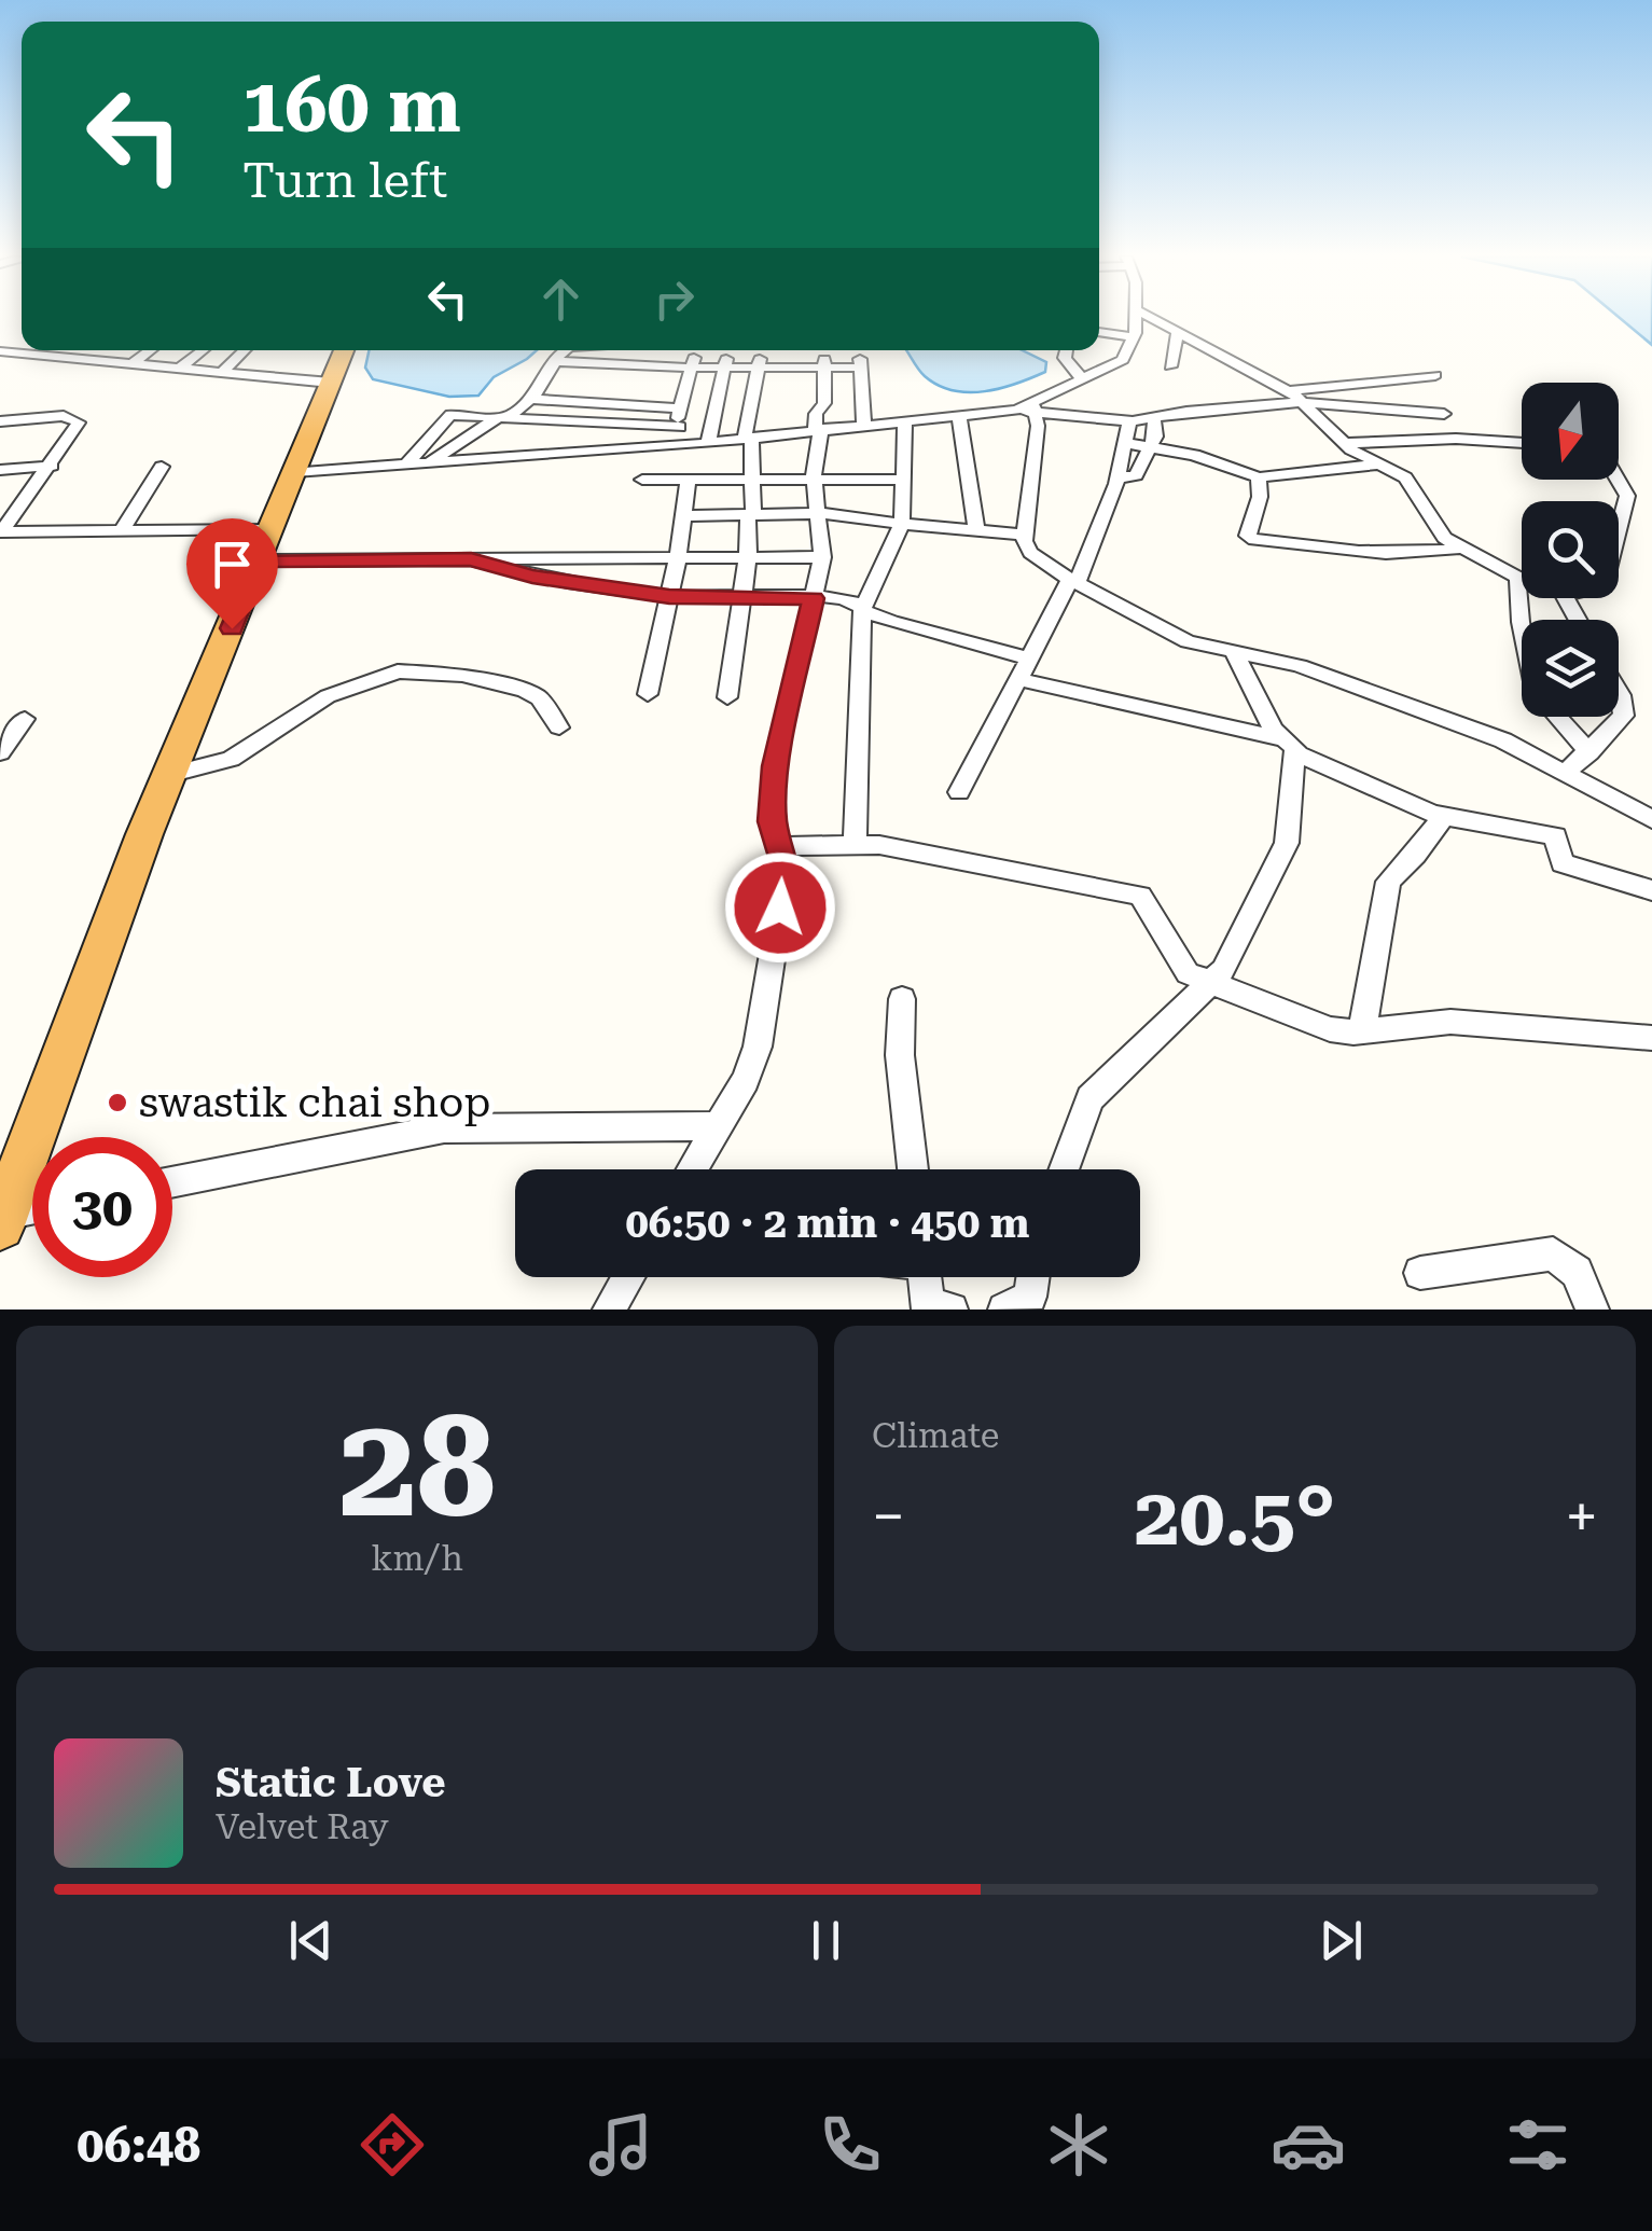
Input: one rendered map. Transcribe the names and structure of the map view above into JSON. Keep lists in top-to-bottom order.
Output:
{
  "places": ["swastik chai shop"],
  "north": "bottom",
  "page": {
    "turn": ["160 m", "Turn left"],
    "limit": "30",
    "trip": "06:50 · 2 min · 450 m",
    "tile": [
      ["28", "km/h"],
      "Climate"
    ],
    "heat": ["−", "20.5°", "+"],
    "song": ["Static Love", "Velvet Ray"],
    "tabs": "06:48"
  }
}
